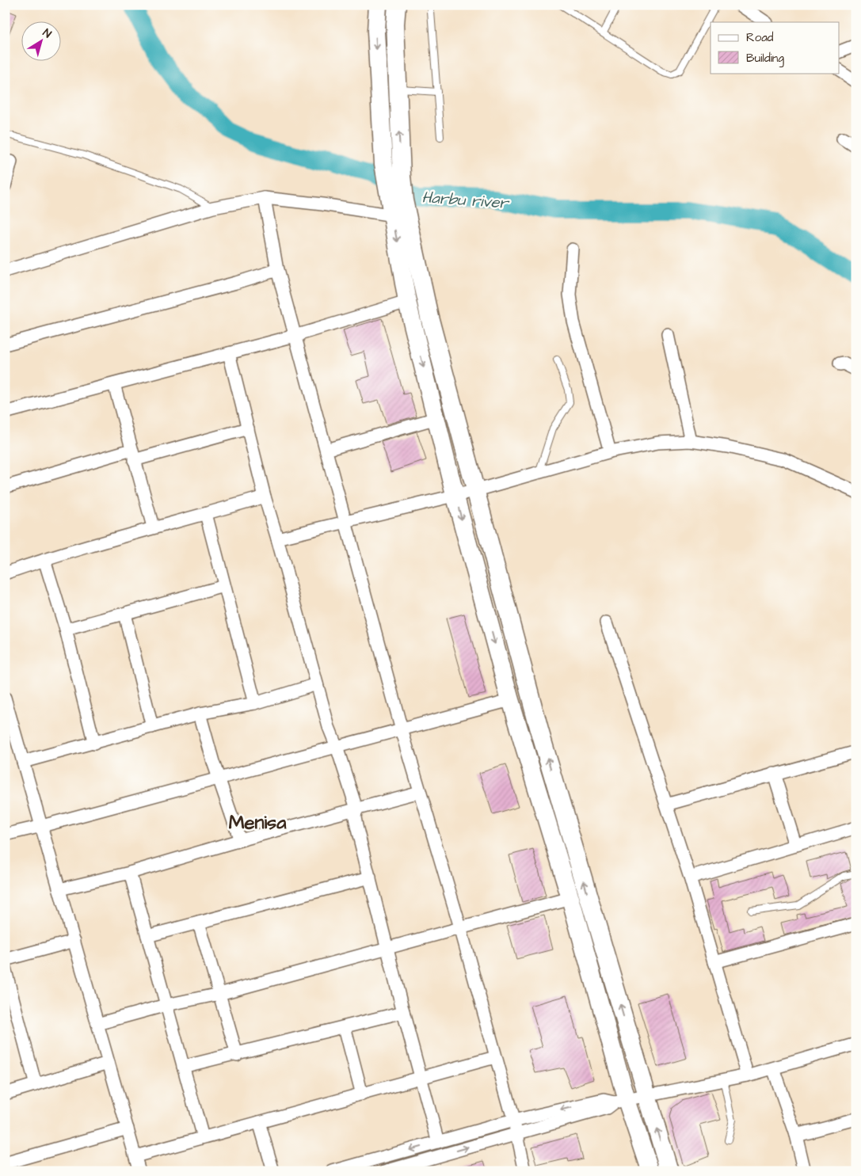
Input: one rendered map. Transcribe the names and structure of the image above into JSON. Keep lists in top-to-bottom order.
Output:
{
  "districts": ["Menisa"],
  "water": ["Harbu river"],
  "legend": ["Road", "Building"],
  "north": "top right"
}
